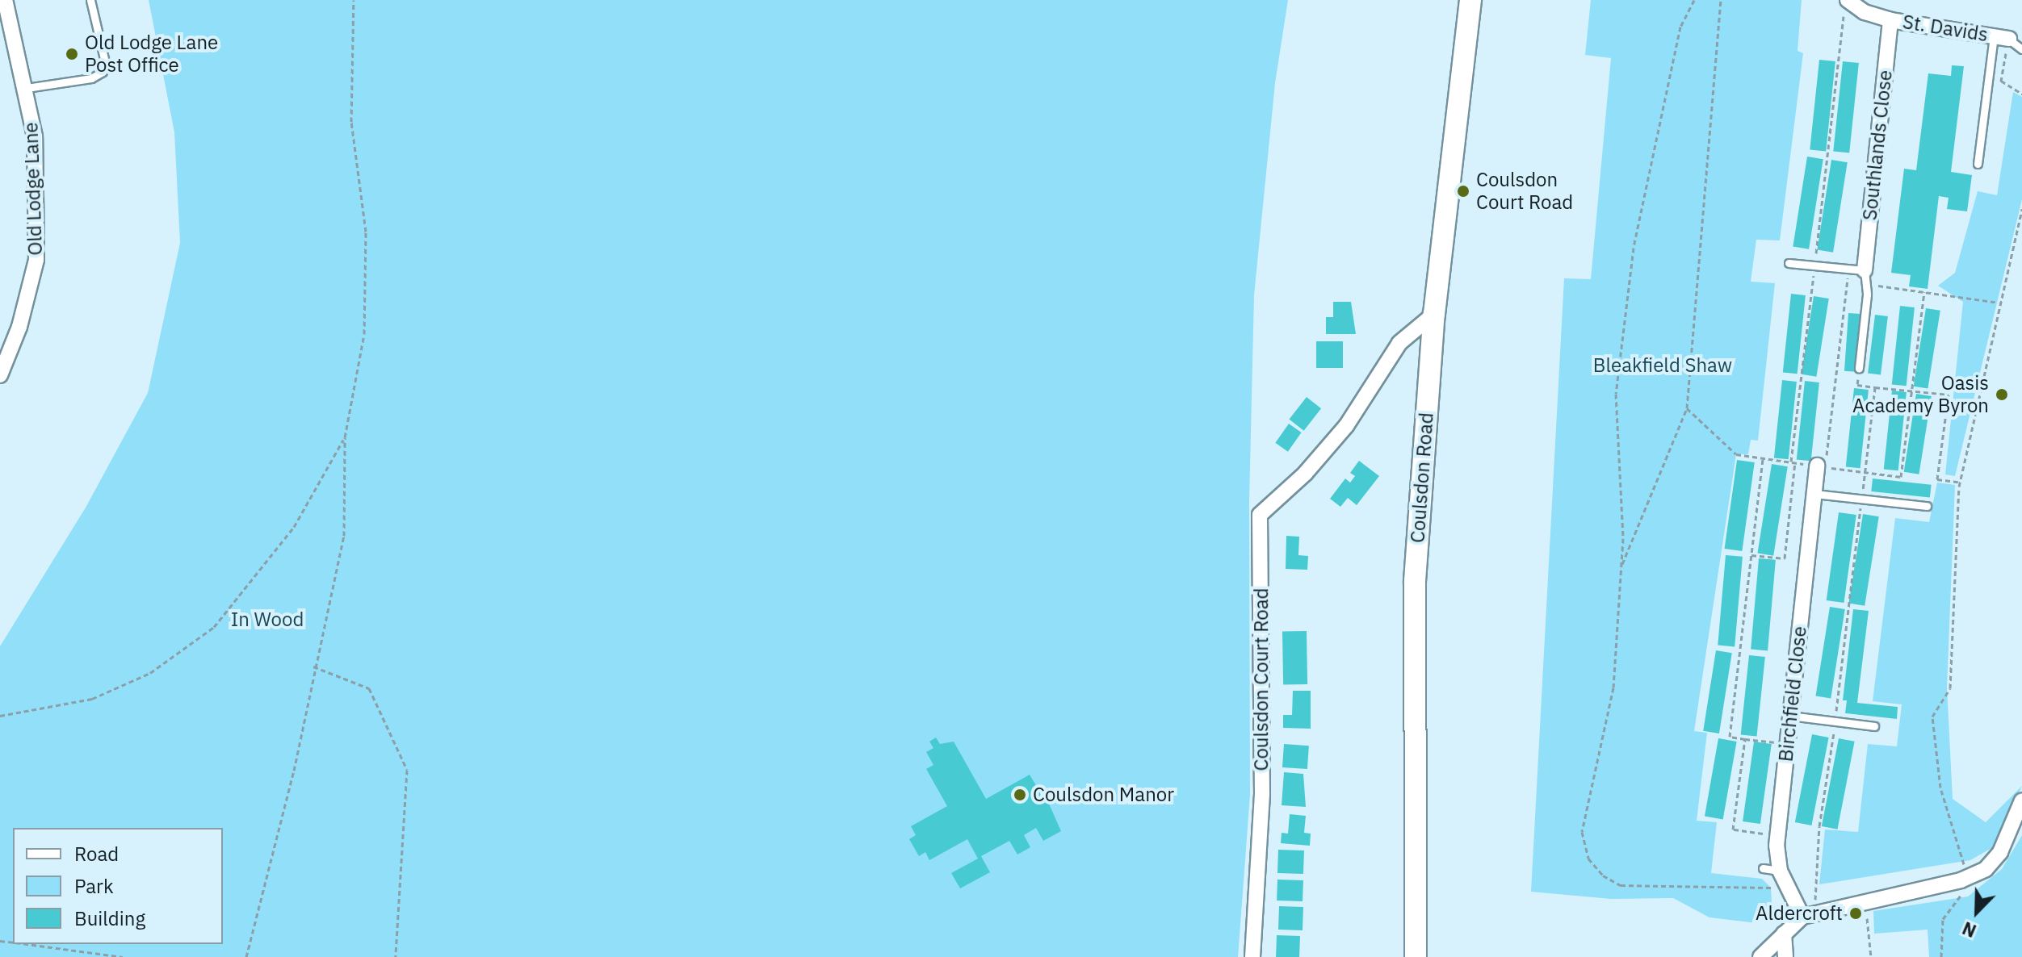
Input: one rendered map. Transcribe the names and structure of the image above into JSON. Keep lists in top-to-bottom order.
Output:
{
  "streets": {
    "main road": ["Coulsdon Road"],
    "street": [
      "St. Davids",
      "Southlands Close",
      "Old Lodge Lane",
      "Coulsdon Court Road",
      "Birchfield Close"
    ]
  },
  "crossings": [
    ["St. Davids", "Southlands Close"],
    ["Coulsdon Road", "Coulsdon Court Road"]
  ],
  "parks": ["Bleakfield Shaw", "In Wood"],
  "places": [
    "Old Lodge Lane Post Office",
    "Coulsdon Court Road",
    "Oasis Academy Byron",
    "Coulsdon Manor",
    "Aldercroft"
  ],
  "legend": ["Road", "Park", "Building"],
  "north": "bottom left"
}
